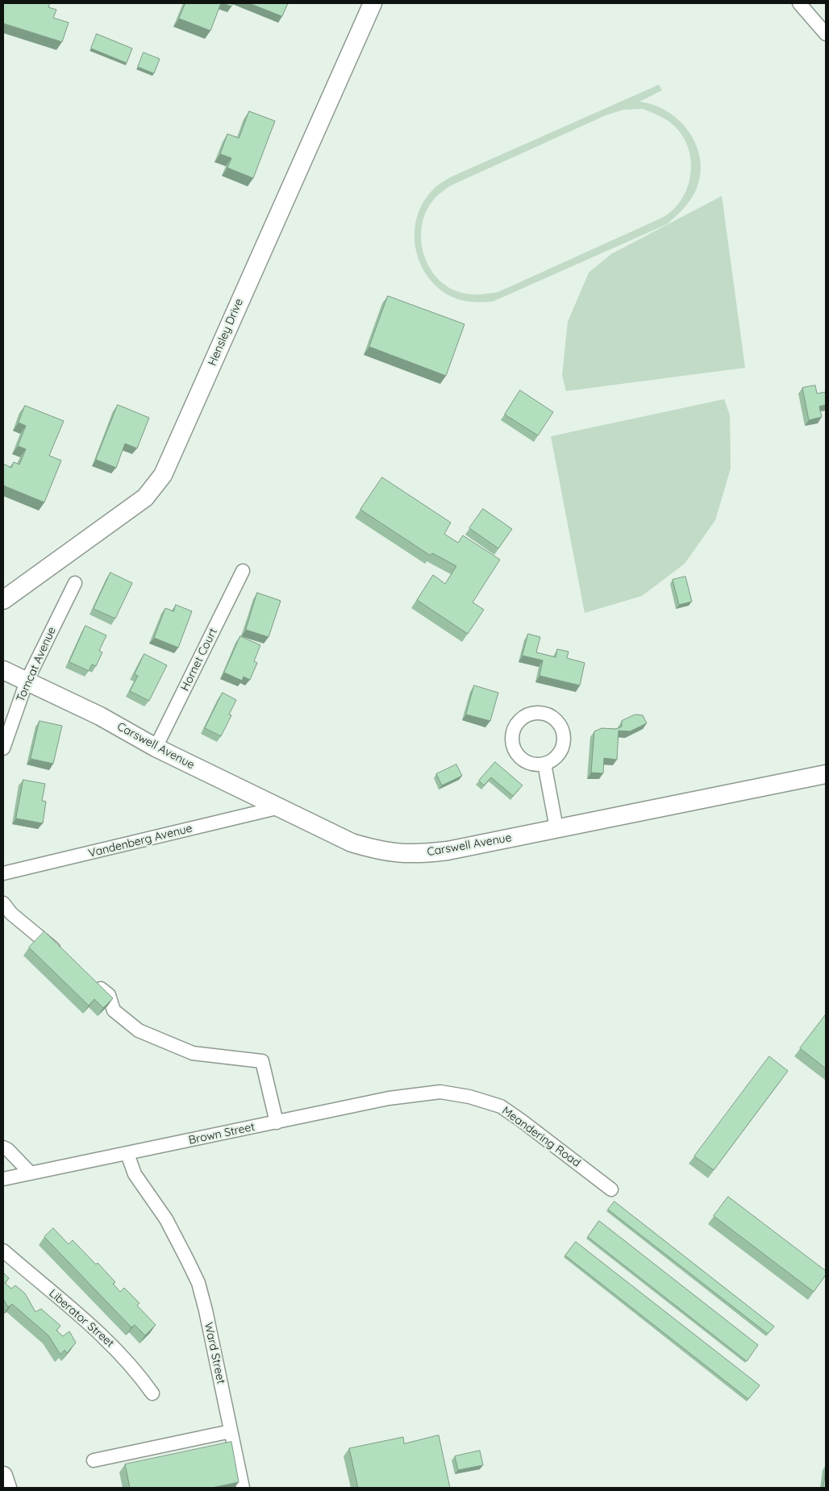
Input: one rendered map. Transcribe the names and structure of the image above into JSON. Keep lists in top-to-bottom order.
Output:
{
  "streets": {
    "street": [
      "Hensley Drive",
      "Hornet Court",
      "Tomcat Avenue",
      "Carswell Avenue",
      "Vandenberg Avenue",
      "Brown Street",
      "Meandering Road",
      "Liberator Street",
      "Ward Street"
    ]
  },
  "crossings": [
    ["Hornet Court", "Carswell Avenue"],
    ["Tomcat Avenue", "Carswell Avenue"],
    ["Carswell Avenue", "Vandenberg Avenue"],
    ["Brown Street", "Meandering Road"],
    ["Brown Street", "Ward Street"]
  ]
}
